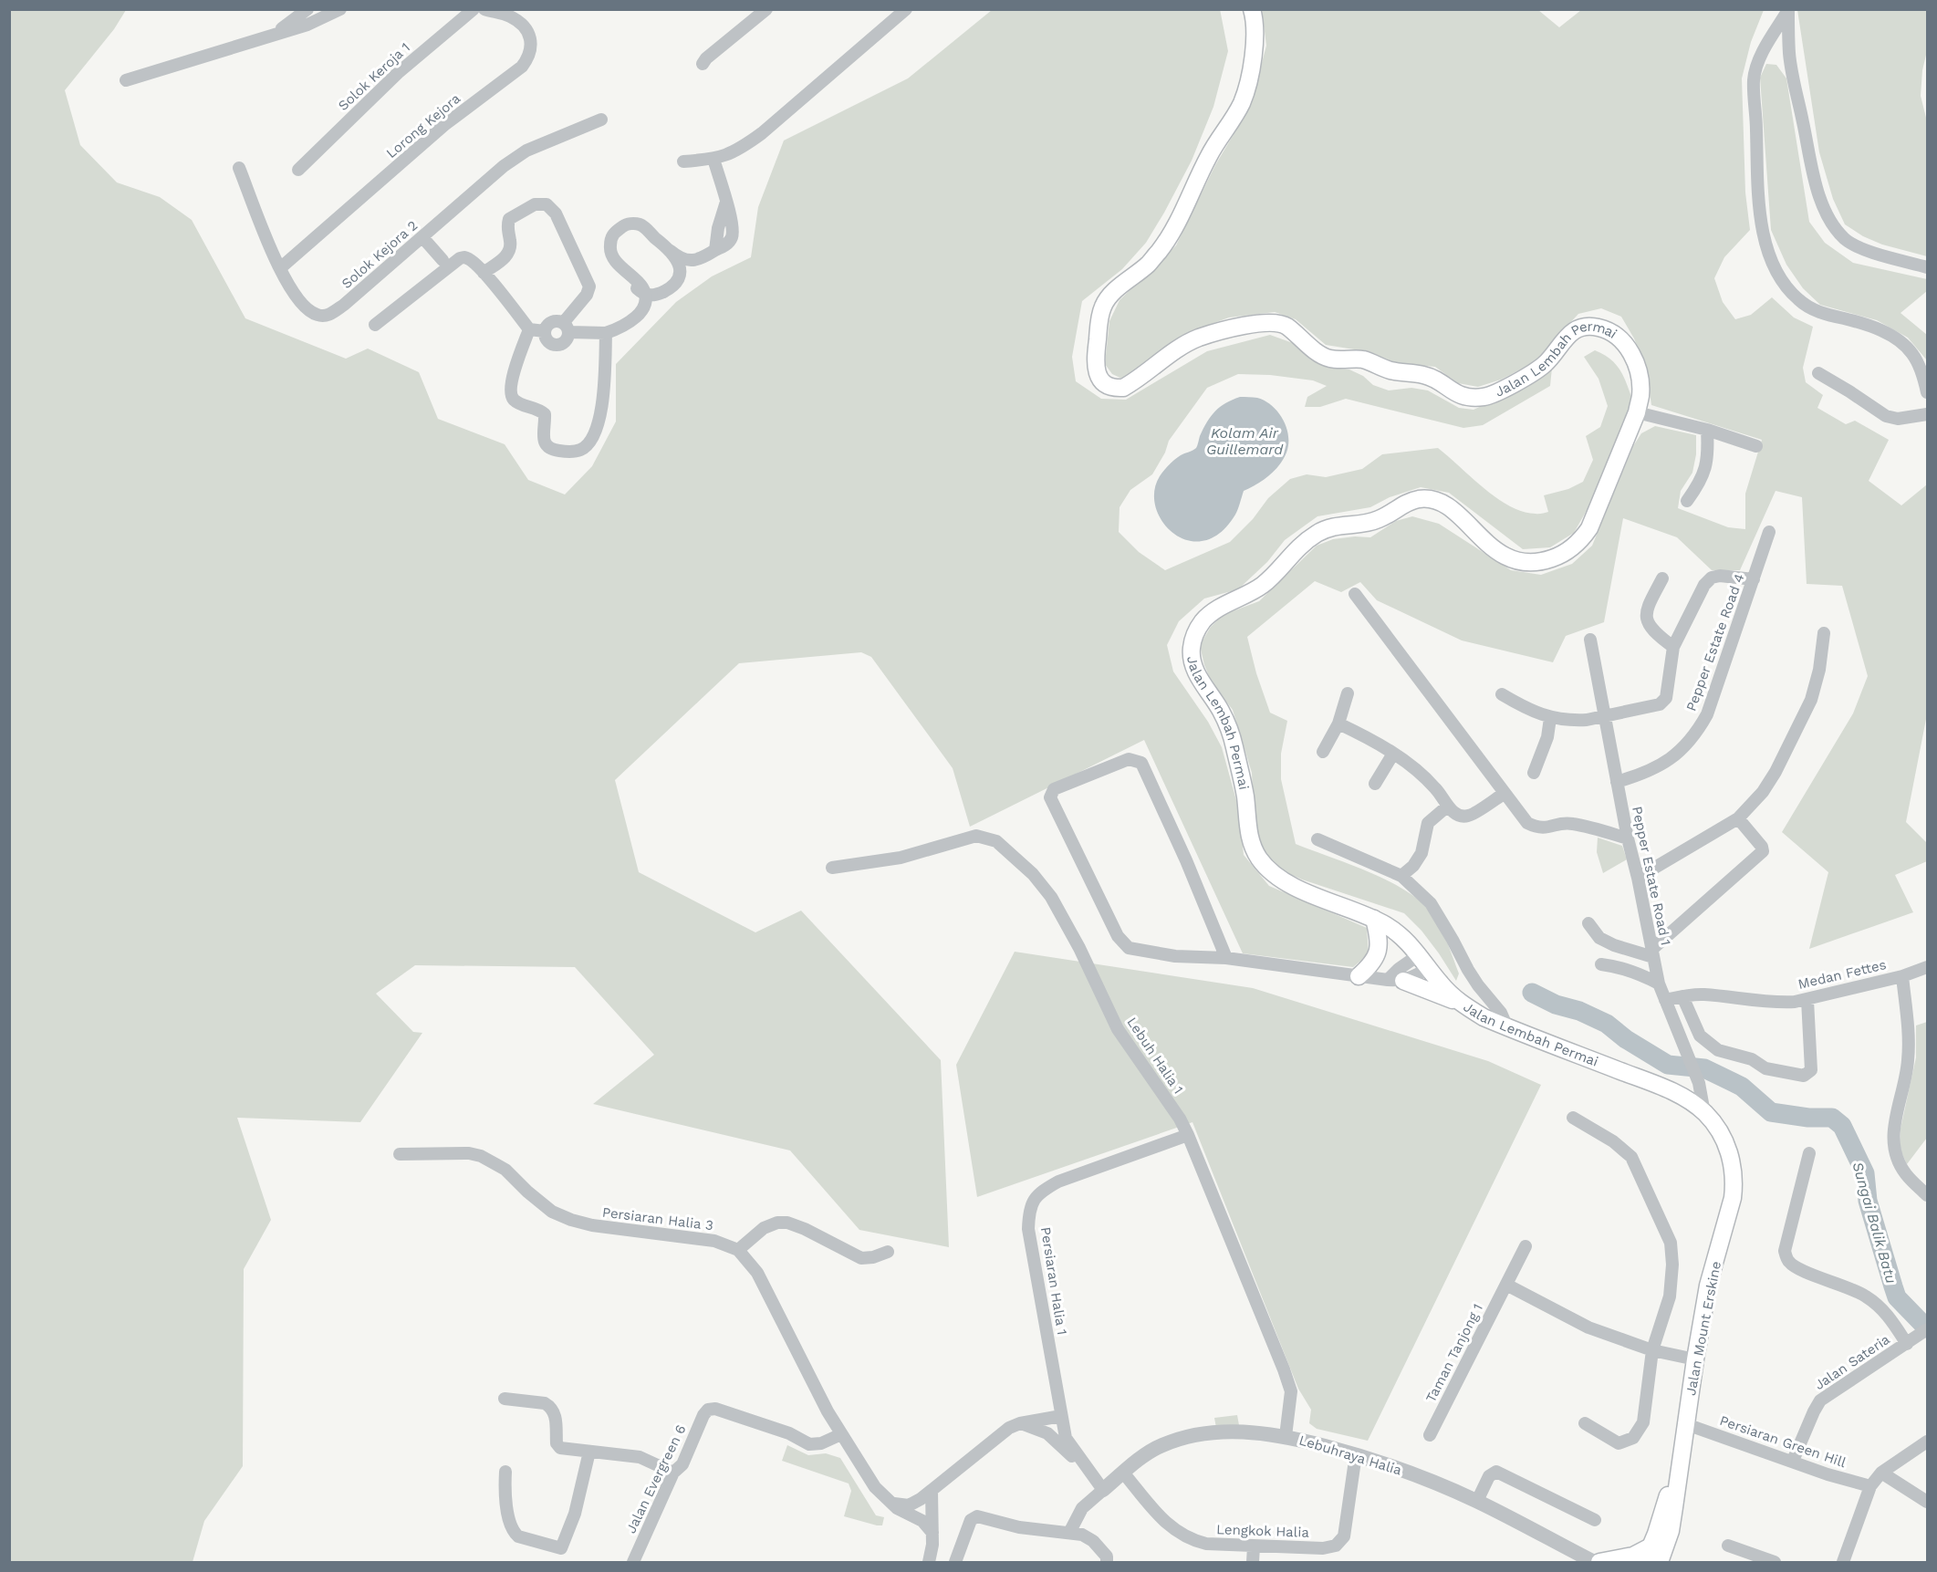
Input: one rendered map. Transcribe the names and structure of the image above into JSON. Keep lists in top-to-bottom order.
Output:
{
  "streets": {
    "main road": ["Jalan Lembah Permai", "Jalan Mount Erskine"],
    "street": [
      "Solok Keroja 1",
      "Lorong Kejora",
      "Solok Kejora 2",
      "Pepper Estate Road 4",
      "Pepper Estate Road 1",
      "Medan Fettes",
      "Lebuh Halia 1",
      "Persiaran Halia 3",
      "Persiaran Halia 1",
      "Taman Tanjong 1",
      "Jalan Sateria",
      "Persiaran Green Hill",
      "Lebuhraya Halia",
      "Jalan Evergreen 6",
      "Lengkok Halia"
    ]
  },
  "crossings": [
    ["Lorong Kejora", "Solok Kejora 2"],
    ["Jalan Lembah Permai", "Pepper Estate Road 1"],
    ["Jalan Lembah Permai", "Jalan Mount Erskine"],
    ["Pepper Estate Road 4", "Pepper Estate Road 1"],
    ["Pepper Estate Road 1", "Medan Fettes"],
    ["Pepper Estate Road 1", "Jalan Mount Erskine"],
    ["Lebuh Halia 1", "Persiaran Halia 1"],
    ["Lebuh Halia 1", "Lebuhraya Halia"],
    ["Persiaran Halia 3", "Jalan Evergreen 6"],
    ["Persiaran Halia 1", "Lebuhraya Halia"],
    ["Jalan Mount Erskine", "Persiaran Green Hill"],
    ["Jalan Sateria", "Persiaran Green Hill"],
    ["Lebuhraya Halia", "Lengkok Halia"]
  ],
  "water": ["Kolam Air Guillemard", "Sungai Balik Batu"]
}
